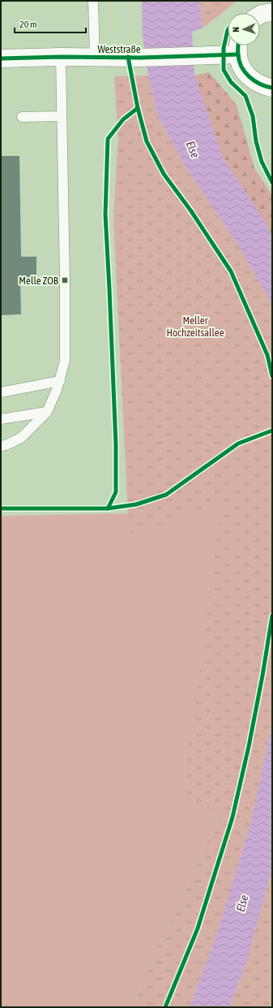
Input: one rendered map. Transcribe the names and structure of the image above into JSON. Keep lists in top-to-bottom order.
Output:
{
  "streets": {
    "street": ["Weststraße"]
  },
  "water": ["Else"],
  "parks": ["Meller Hochzeitsallee"],
  "places": {
    "transit": ["Melle ZOB"]
  },
  "scale_bar": "20 m",
  "north": "left"
}
